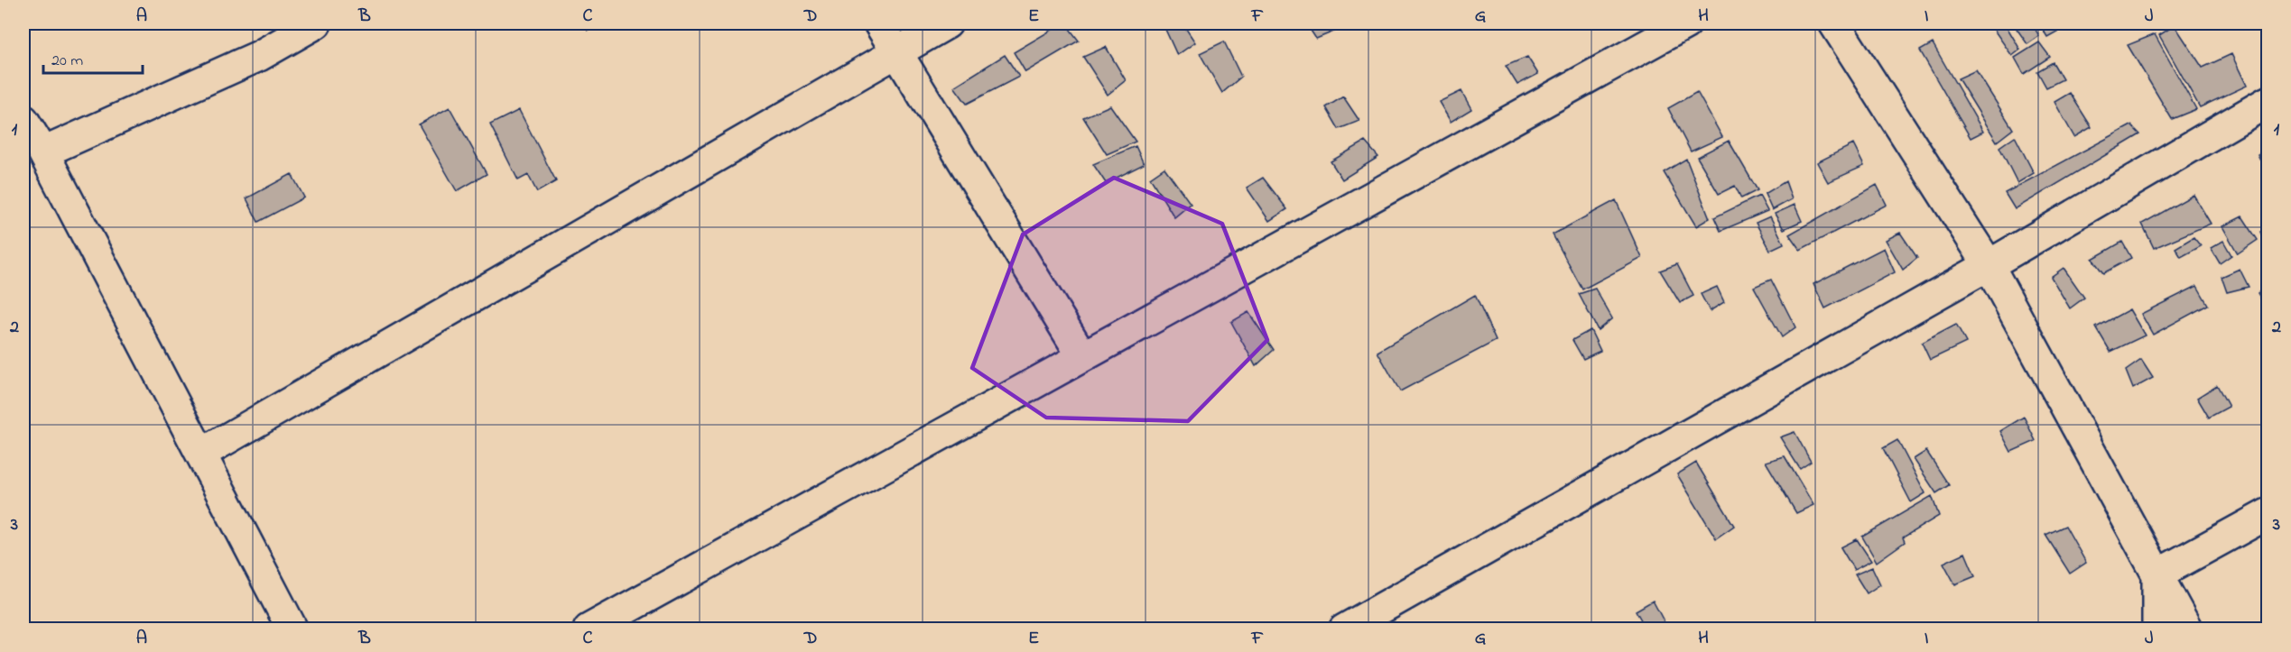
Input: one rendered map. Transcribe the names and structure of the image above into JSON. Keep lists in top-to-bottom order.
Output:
{
  "scale_bar": "20 m",
  "grid": {
    "columns": [
      "A",
      "B",
      "C",
      "D",
      "E",
      "F",
      "G",
      "H",
      "I",
      "J"
    ],
    "rows": ["1", "2", "3"]
  }
}
